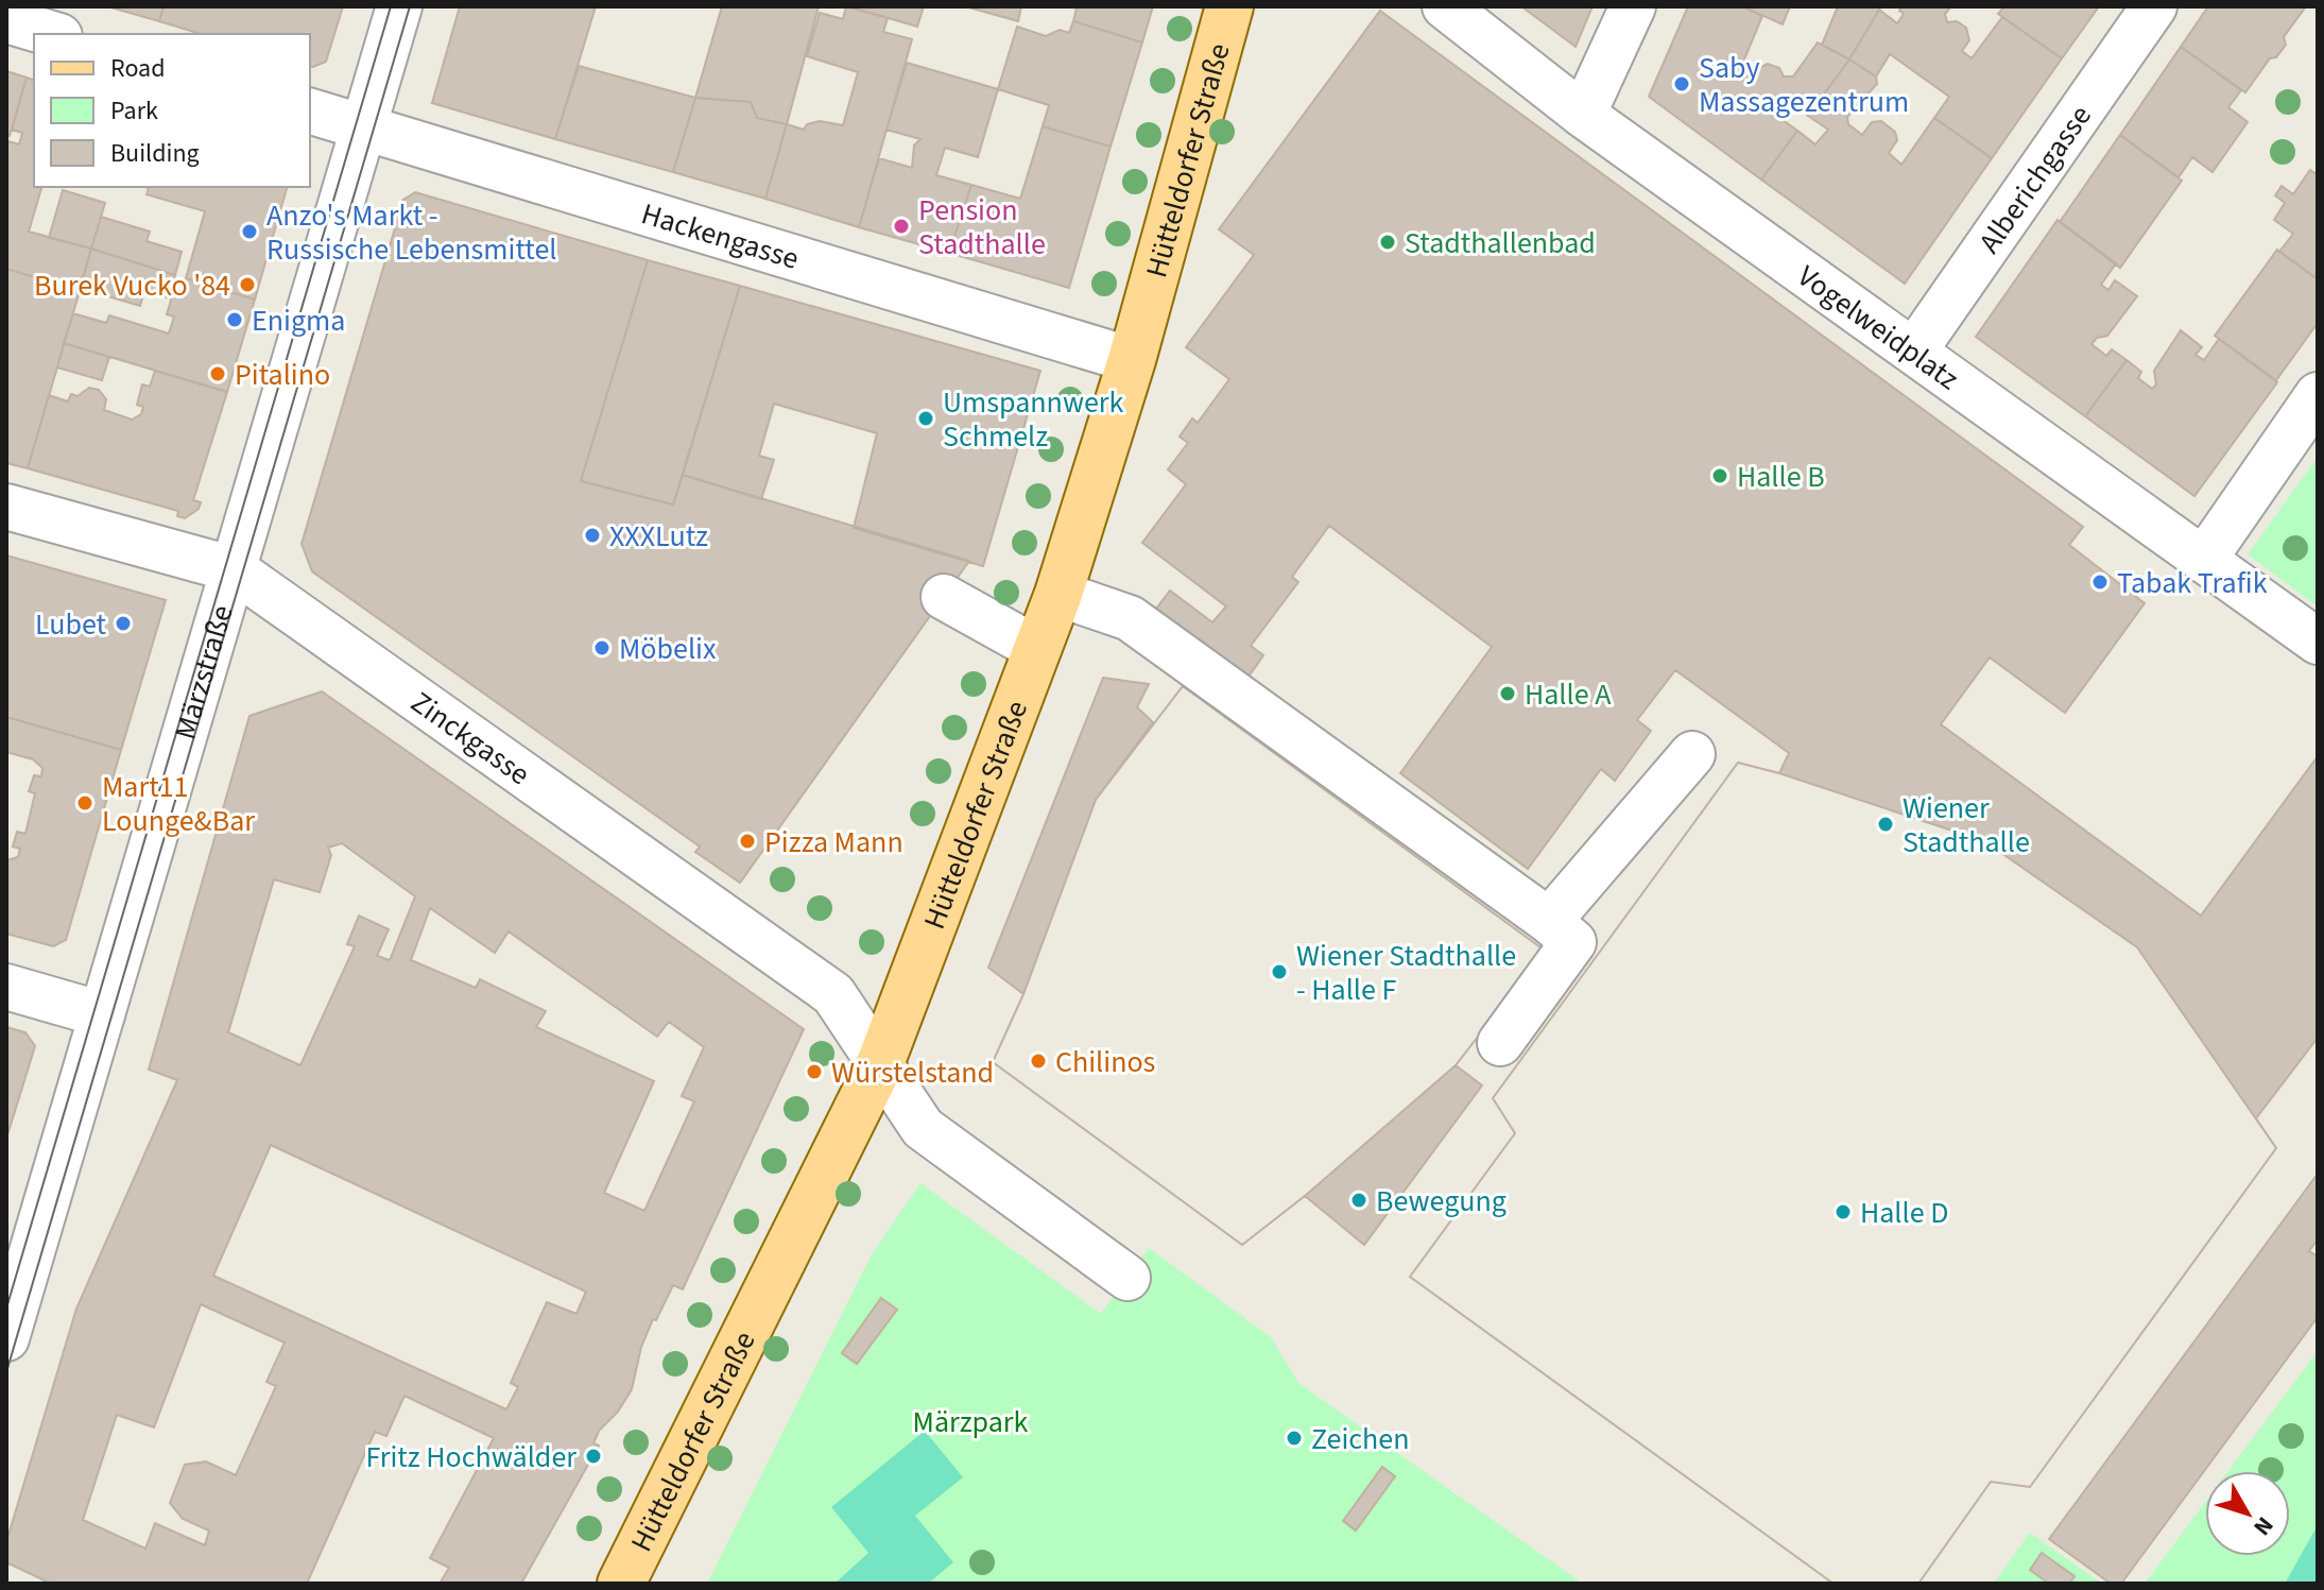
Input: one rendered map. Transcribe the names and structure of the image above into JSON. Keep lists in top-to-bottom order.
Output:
{
  "streets": {
    "main road": ["Hütteldorfer Straße"],
    "street": [
      "Alberichgasse",
      "Hackengasse",
      "Vogelweidplatz",
      "Märzstraße",
      "Zinckgasse"
    ]
  },
  "crossings": [
    ["Hütteldorfer Straße", "Hackengasse"],
    ["Hütteldorfer Straße", "Zinckgasse"],
    ["Alberichgasse", "Vogelweidplatz"],
    ["Hackengasse", "Märzstraße"],
    ["Märzstraße", "Zinckgasse"]
  ],
  "parks": ["Märzpark"],
  "places": [
    "Saby Massagezentrum",
    "Pension Stadthalle",
    "Anzo's Markt - Russische Lebensmittel",
    "Stadthallenbad",
    "Burek Vucko '84",
    "Enigma",
    "Pitalino",
    "Umspannwerk Schmelz",
    "Halle B",
    "XXXLutz",
    "Tabak Trafik",
    "Lubet",
    "Möbelix",
    "Halle A",
    "Mart11 Lounge&Bar",
    "Wiener Stadthalle",
    "Pizza Mann",
    "Wiener Stadthalle - Halle F",
    "Chilinos",
    "Würstelstand",
    "Bewegung",
    "Halle D",
    "Zeichen",
    "Fritz Hochwälder"
  ],
  "legend": ["Road", "Park", "Building"],
  "north": "bottom right"
}
